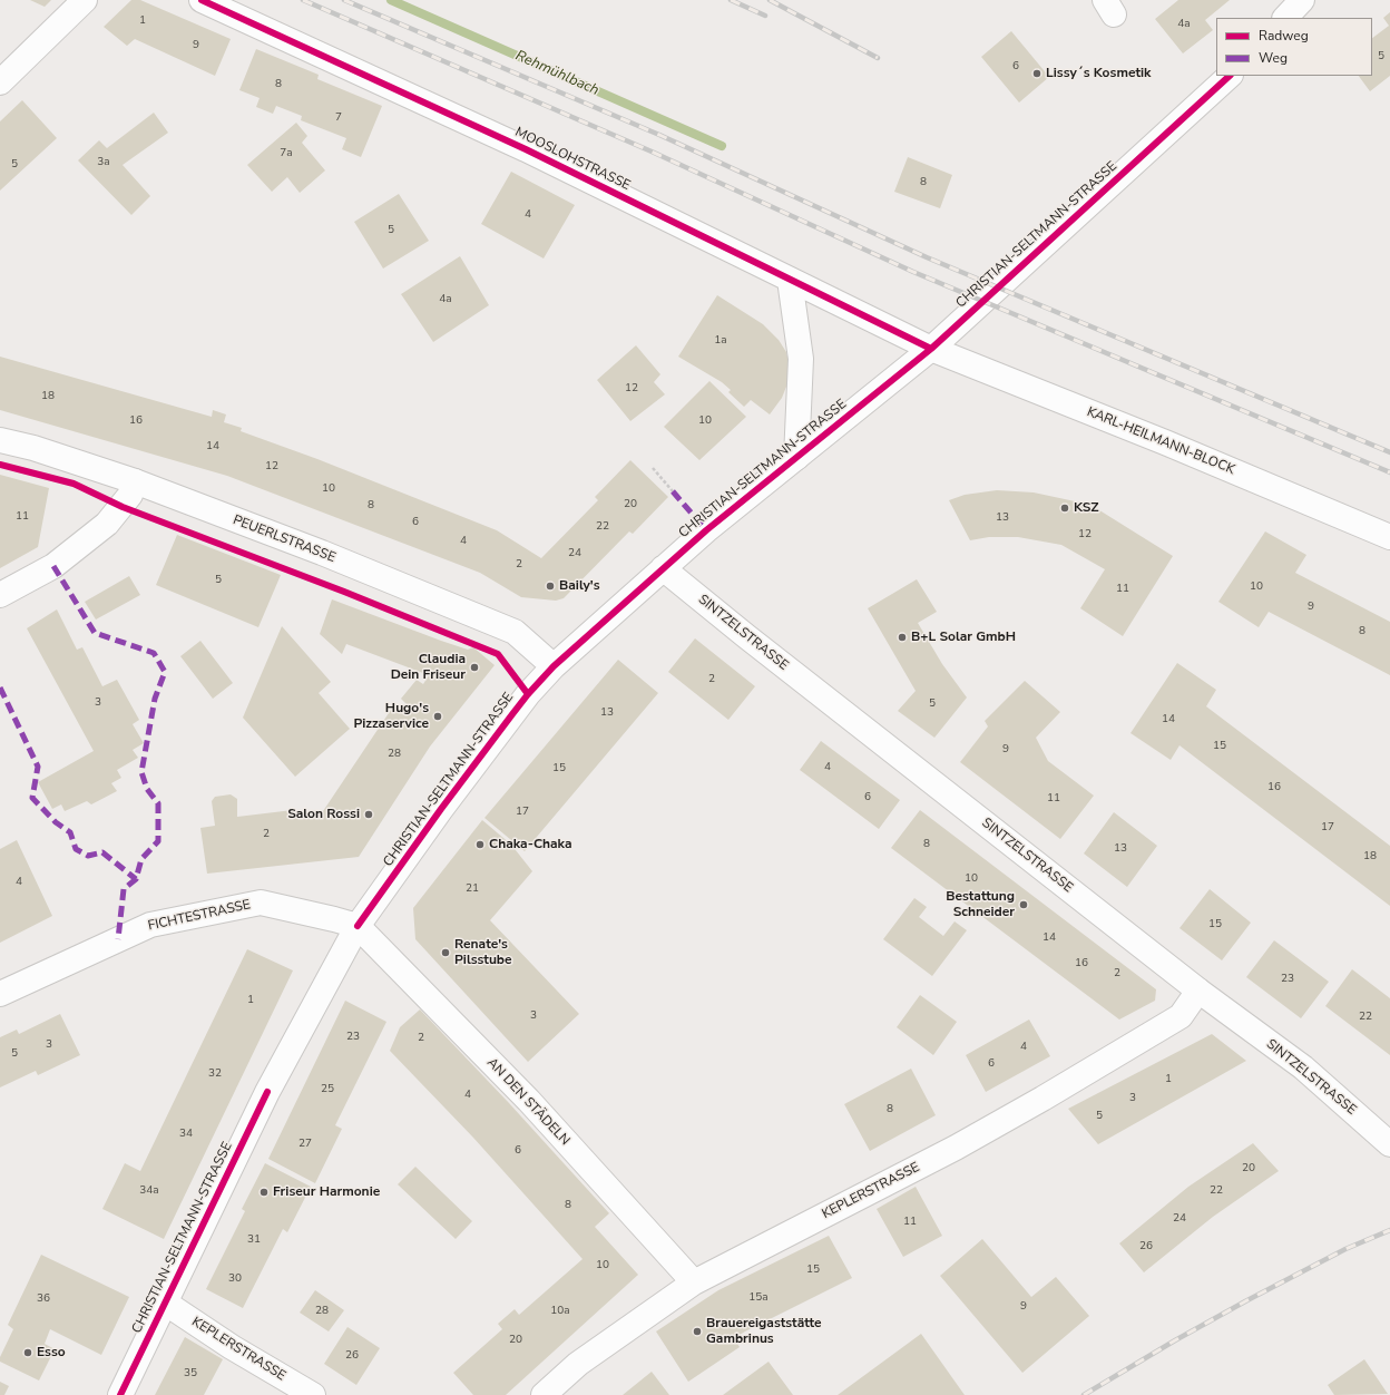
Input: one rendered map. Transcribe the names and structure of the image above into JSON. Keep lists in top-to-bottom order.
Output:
{
  "streets": {
    "street": [
      "MOOSLOHSTRASSE",
      "CHRISTIAN-SELTMANN-STRASSE",
      "KARL-HEILMANN-BLOCK",
      "PEUERLSTRASSE",
      "SINTZELSTRASSE",
      "FICHTESTRASSE",
      "AN DEN STÄDELN",
      "KEPLERSTRASSE"
    ]
  },
  "crossings": [
    ["MOOSLOHSTRASSE", "CHRISTIAN-SELTMANN-STRASSE"],
    ["MOOSLOHSTRASSE", "KARL-HEILMANN-BLOCK"],
    ["CHRISTIAN-SELTMANN-STRASSE", "KARL-HEILMANN-BLOCK"],
    ["CHRISTIAN-SELTMANN-STRASSE", "PEUERLSTRASSE"],
    ["CHRISTIAN-SELTMANN-STRASSE", "SINTZELSTRASSE"],
    ["CHRISTIAN-SELTMANN-STRASSE", "FICHTESTRASSE"],
    ["CHRISTIAN-SELTMANN-STRASSE", "AN DEN STÄDELN"],
    ["CHRISTIAN-SELTMANN-STRASSE", "KEPLERSTRASSE"],
    ["SINTZELSTRASSE", "KEPLERSTRASSE"],
    ["FICHTESTRASSE", "AN DEN STÄDELN"],
    ["AN DEN STÄDELN", "KEPLERSTRASSE"]
  ],
  "water": ["Rehmühlbach"],
  "places": [
    "Lissy´s Kosmetik",
    "KSZ",
    "Baily's",
    "B+L Solar GmbH",
    "Claudia Dein Friseur",
    "Hugo's Pizzaservice",
    "Salon Rossi",
    "Chaka-Chaka",
    "Bestattung Schneider",
    "Renate's Pilsstube",
    "Friseur Harmonie",
    "Brauereigaststätte Gambrinus",
    "Esso"
  ],
  "house_numbers": [
    "1",
    "4a",
    "9",
    "5",
    "6",
    "8",
    "7",
    "7a",
    "3a",
    "5",
    "8",
    "4",
    "5",
    "4a",
    "1a",
    "12",
    "18",
    "16",
    "10",
    "14",
    "12",
    "10",
    "20",
    "8",
    "11",
    "13",
    "6",
    "22",
    "12",
    "4",
    "24",
    "2",
    "5",
    "10",
    "11",
    "9",
    "8",
    "2",
    "3",
    "5",
    "13",
    "14",
    "15",
    "9",
    "28",
    "4",
    "15",
    "16",
    "6",
    "11",
    "17",
    "17",
    "2",
    "8",
    "13",
    "18",
    "10",
    "4",
    "21",
    "15",
    "14",
    "16",
    "2",
    "23",
    "1",
    "3",
    "22",
    "23",
    "2",
    "3",
    "4",
    "5",
    "6",
    "32",
    "1",
    "25",
    "4",
    "3",
    "8",
    "5",
    "34",
    "27",
    "6",
    "20",
    "34a",
    "22",
    "8",
    "24",
    "11",
    "31",
    "26",
    "10",
    "15",
    "30",
    "15a",
    "36",
    "9",
    "28",
    "10a",
    "20",
    "26",
    "35"
  ],
  "legend": ["Radweg", "Weg"]
}
